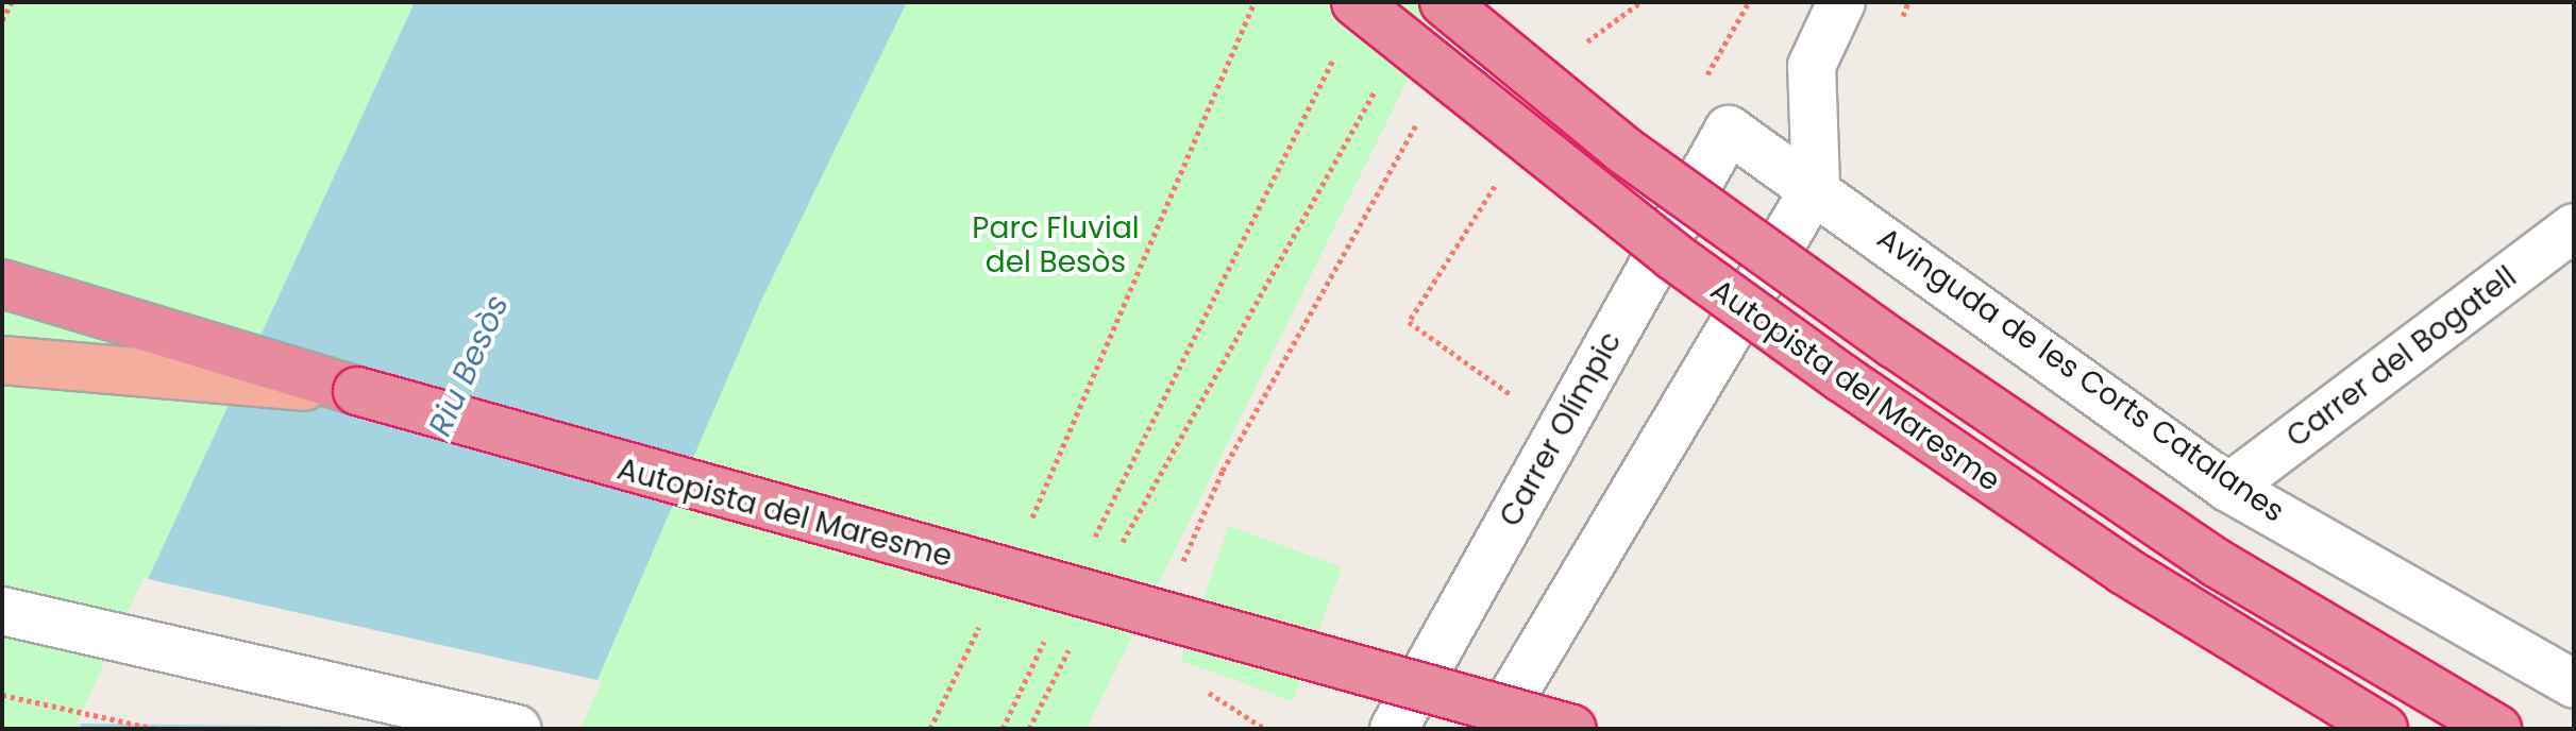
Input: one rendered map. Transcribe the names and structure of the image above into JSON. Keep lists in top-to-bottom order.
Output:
{
  "streets": {
    "highway": ["Autopista del Maresme"],
    "street": ["Carrer del Bogatell", "Avinguda de les Corts Catalanes", "Carrer Olímpic"]
  },
  "crossings": [
    ["Carrer del Bogatell", "Avinguda de les Corts Catalanes"],
    ["Avinguda de les Corts Catalanes", "Carrer Olímpic"]
  ],
  "water": ["Riu Besòs"],
  "parks": ["Parc Fluvial del Besòs"]
}
